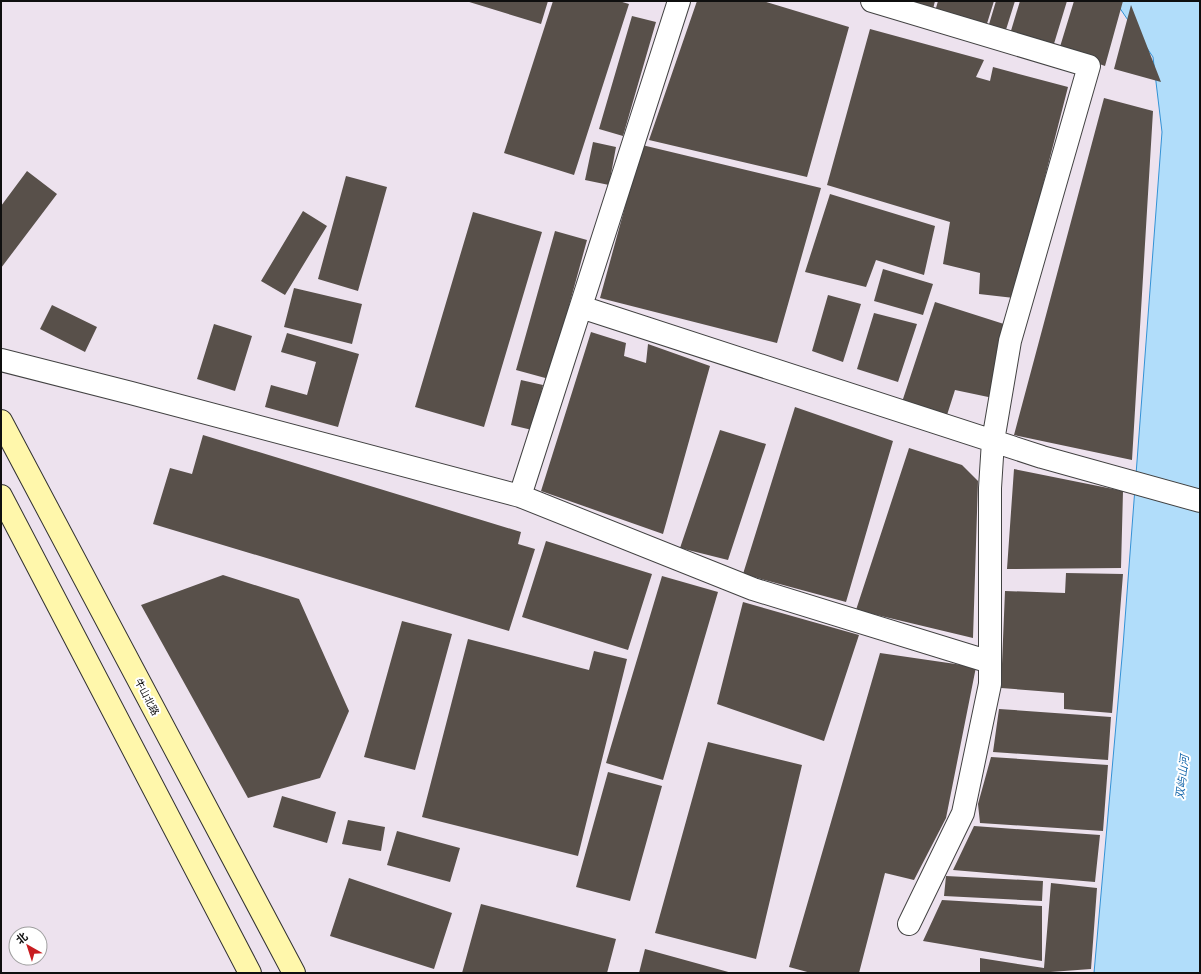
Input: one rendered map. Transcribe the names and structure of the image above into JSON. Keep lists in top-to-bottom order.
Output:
{
  "streets": {
    "main road": ["牛山北路"]
  },
  "water": ["双屿山河"],
  "north": "top left"
}
